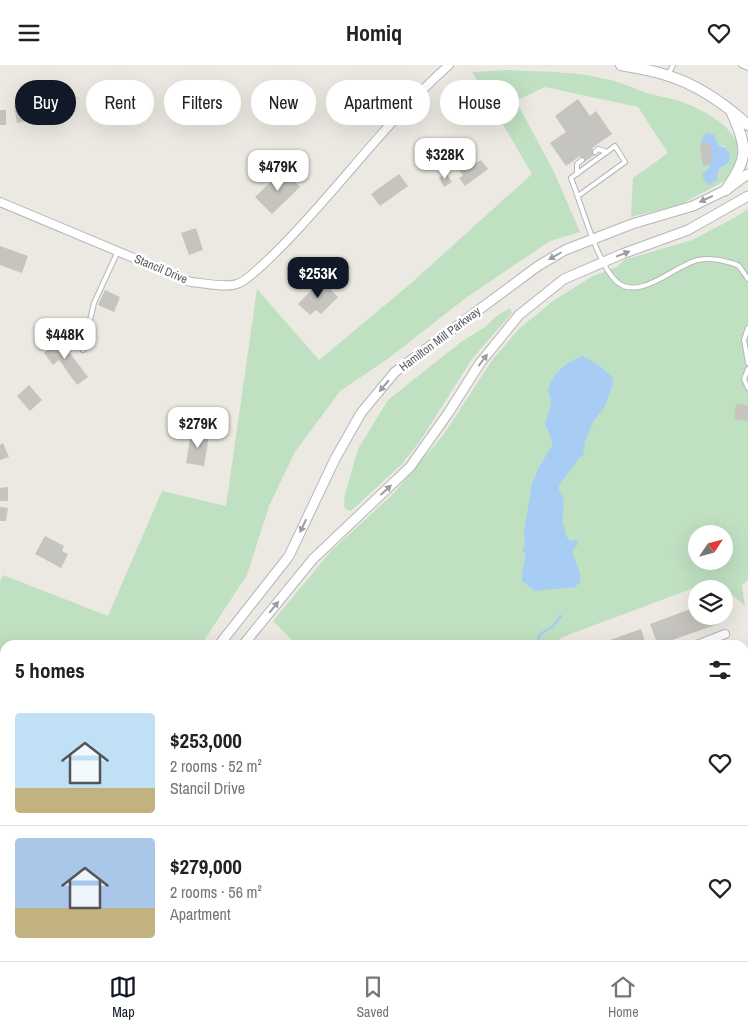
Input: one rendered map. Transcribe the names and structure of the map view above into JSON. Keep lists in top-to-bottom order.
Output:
{
  "streets": {
    "street": ["Stancil Drive", "Hamilton Mill Parkway"]
  },
  "north": "top right",
  "page": {
    "header": "Homiq",
    "chip": [
      "Buy",
      "Rent",
      "Filters",
      "New",
      "Apartment",
      "House"
    ],
    "price": [
      "$328K",
      "$479K",
      "$253K",
      "$448K",
      "$279K"
    ],
    "heading": "5 homes",
    "list": [
      {
        "name": "$253,000",
        "note": "2 rooms · 52 m² · Stancil Drive"
      },
      {
        "name": "$279,000",
        "note": "2 rooms · 56 m² · Apartment"
      }
    ],
    "tabs": ["Map", "Saved", "Home"]
  }
}
